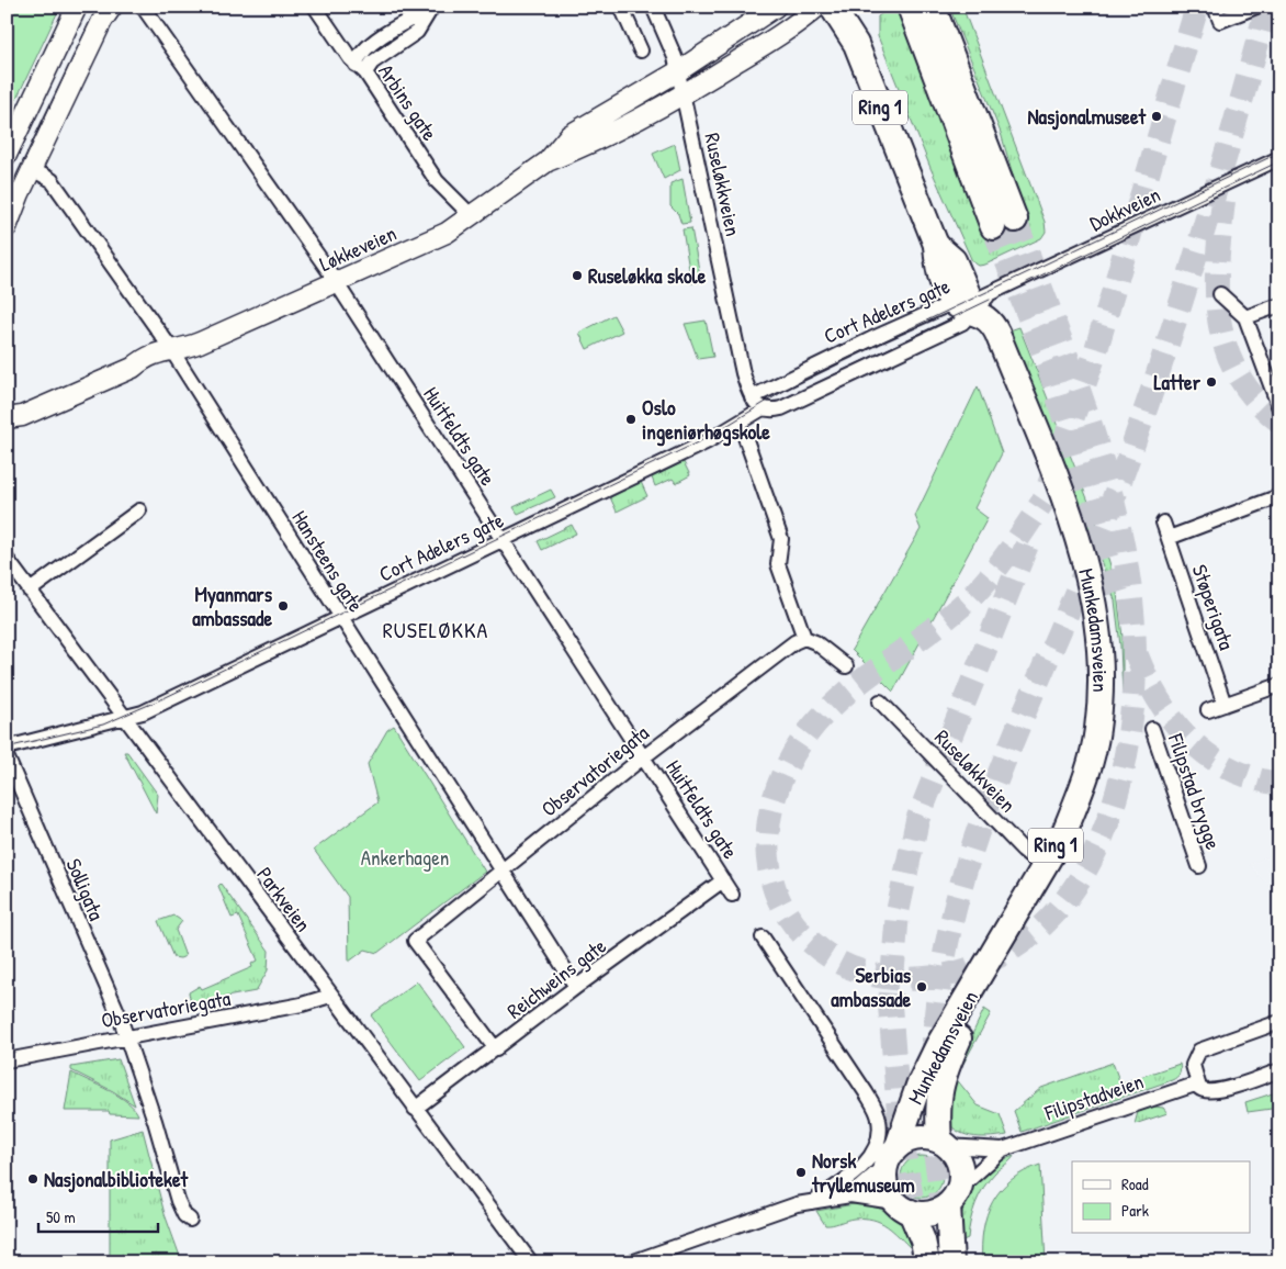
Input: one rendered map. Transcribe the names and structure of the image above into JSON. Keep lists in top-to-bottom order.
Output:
{
  "streets": {
    "highway": ["Ring 1", "Munkedamsveien"],
    "street": [
      "Arbins gate",
      "Ruseløkkveien",
      "Dokkveien",
      "Løkkeveien",
      "Cort Adelers gate",
      "Huitfeldts gate",
      "Hansteens gate",
      "Støperigata",
      "Observatoriegata",
      "Filipstad brygge",
      "Solligata",
      "Parkveien",
      "Reichweins gate",
      "Filipstadveien"
    ]
  },
  "crossings": [
    ["Arbins gate", "Løkkeveien"],
    ["Ruseløkkveien", "Løkkeveien"],
    ["Ruseløkkveien", "Cort Adelers gate"],
    ["Ruseløkkveien", "Munkedamsveien"],
    ["Dokkveien", "Cort Adelers gate"],
    ["Dokkveien", "Munkedamsveien"],
    ["Løkkeveien", "Huitfeldts gate"],
    ["Løkkeveien", "Hansteens gate"],
    ["Cort Adelers gate", "Huitfeldts gate"],
    ["Cort Adelers gate", "Hansteens gate"],
    ["Cort Adelers gate", "Munkedamsveien"],
    ["Cort Adelers gate", "Parkveien"],
    ["Huitfeldts gate", "Observatoriegata"],
    ["Huitfeldts gate", "Reichweins gate"],
    ["Hansteens gate", "Observatoriegata"],
    ["Hansteens gate", "Reichweins gate"],
    ["Munkedamsveien", "Filipstadveien"],
    ["Observatoriegata", "Solligata"],
    ["Observatoriegata", "Parkveien"],
    ["Observatoriegata", "Reichweins gate"],
    ["Parkveien", "Reichweins gate"]
  ],
  "districts": ["RUSELØKKA"],
  "parks": ["Ankerhagen"],
  "places": [
    "Nasjonalmuseet",
    "Ruseløkka skole",
    "Latter",
    "Oslo ingeniørhøgskole",
    "Myanmars ambassade",
    "Serbias ambassade",
    "Norsk tryllemuseum",
    "Nasjonalbiblioteket"
  ],
  "legend": ["Road", "Park"],
  "scale_bar": "50 m"
}
